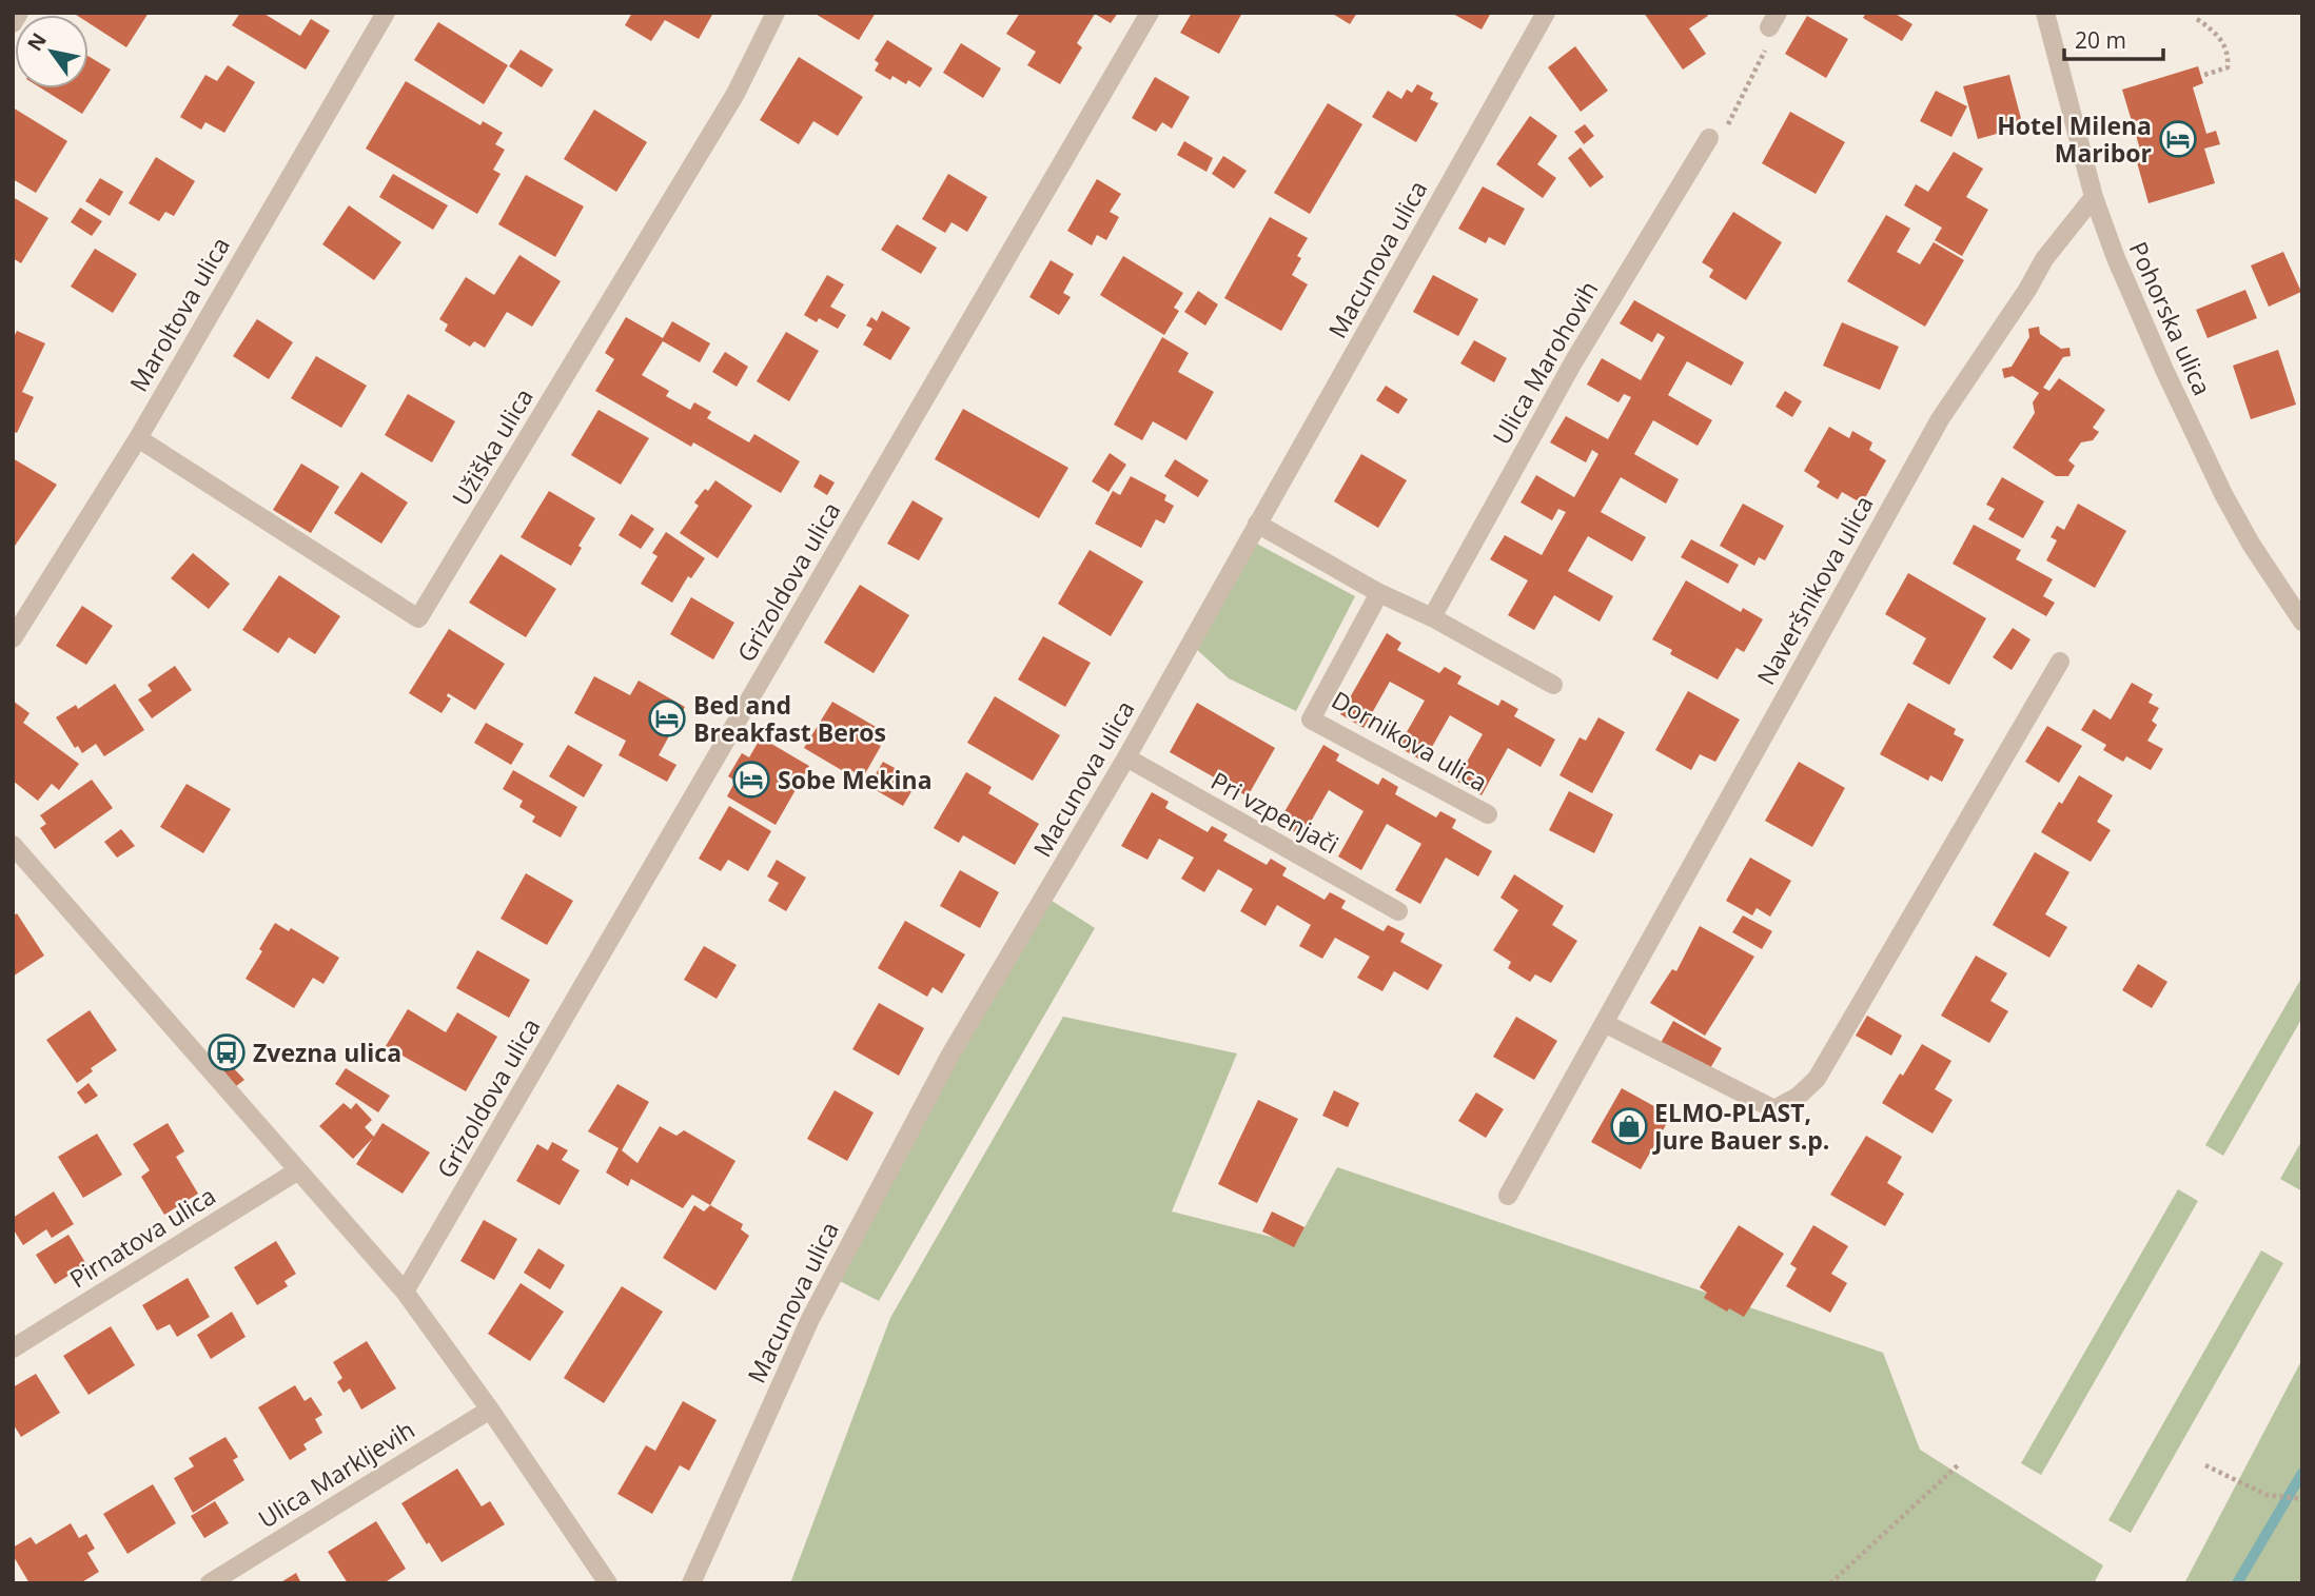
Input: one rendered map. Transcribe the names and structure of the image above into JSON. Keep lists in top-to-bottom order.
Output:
{
  "streets": {
    "street": [
      "Macunova ulica",
      "Maroltova ulica",
      "Pohorska ulica",
      "Ulica Marohovih",
      "Užiška ulica",
      "Grizoldova ulica",
      "Naveršnikova ulica",
      "Dornikova ulica",
      "Pri vzpenjači",
      "Pirnatova ulica",
      "Ulica Markljevih"
    ]
  },
  "crossings": [
    ["Macunova ulica", "Pri vzpenjači"],
    ["Maroltova ulica", "Užiška ulica"],
    ["Pohorska ulica", "Naveršnikova ulica"]
  ],
  "places": {
    "hotel": ["Hotel Milena Maribor", "Bed and Breakfast Beros", "Sobe Mekina"],
    "bus stop": ["Zvezna ulica"],
    "shop": ["ELMO-PLAST, Jure Bauer s.p."]
  },
  "scale_bar": "20 m",
  "north": "top left"
}
